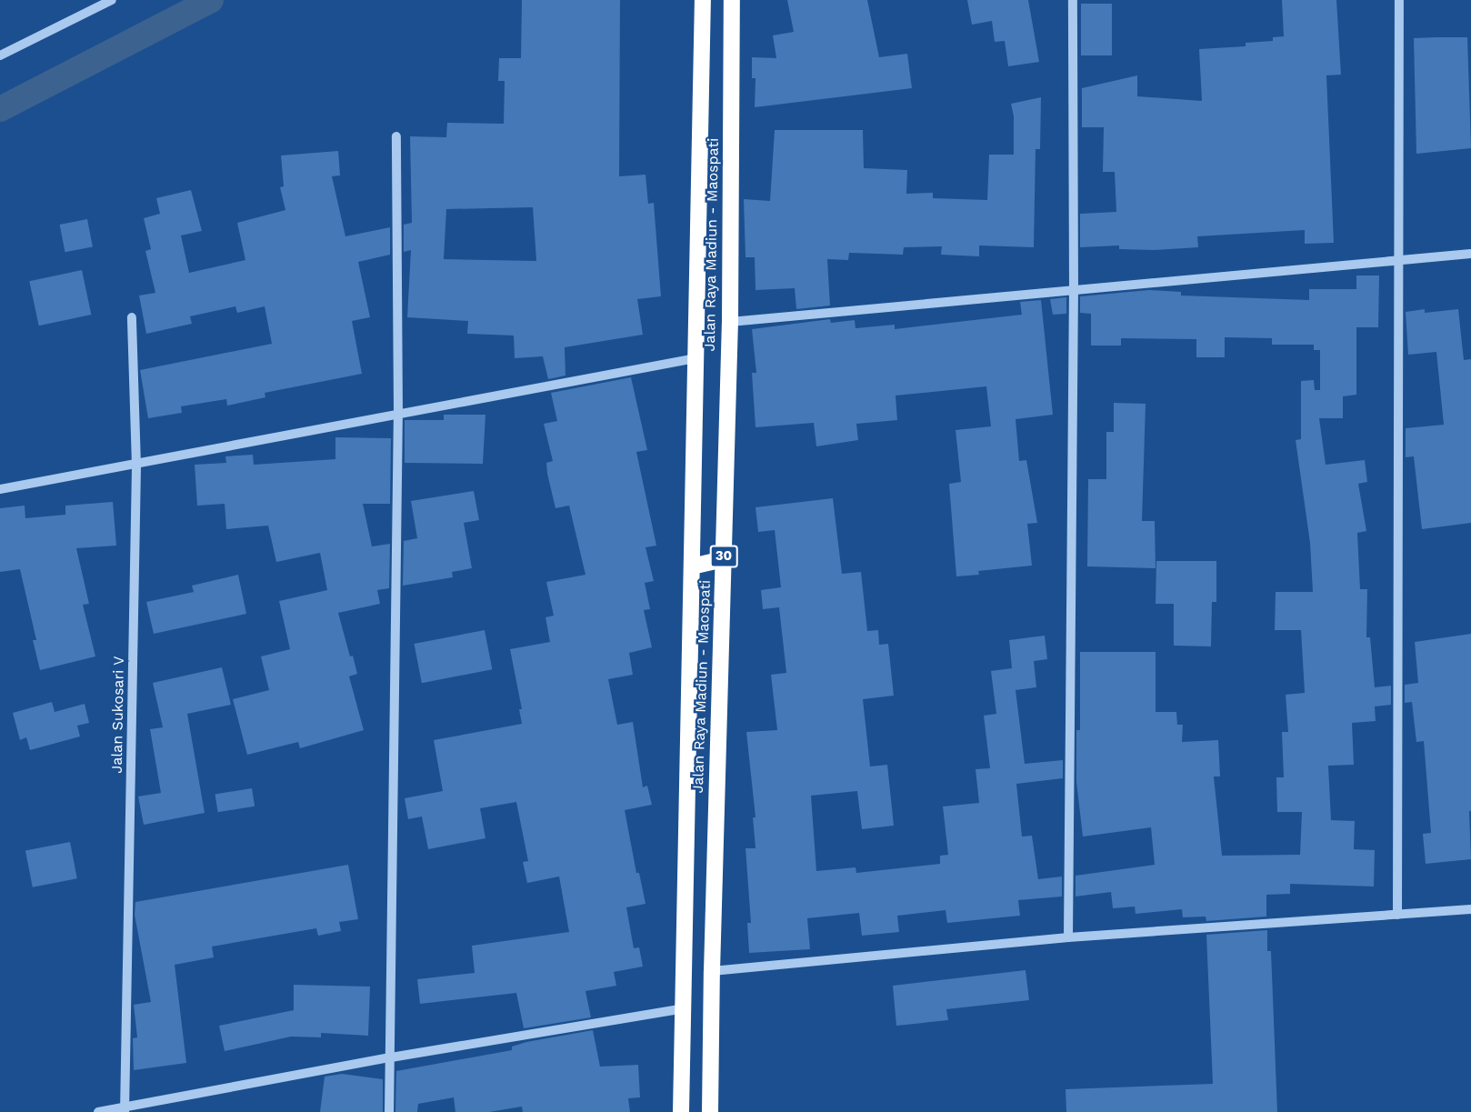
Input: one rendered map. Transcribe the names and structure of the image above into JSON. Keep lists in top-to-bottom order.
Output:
{
  "streets": {
    "highway": ["Jalan Raya Madiun - Maospati", "30"],
    "street": ["Jalan Sukosari V"]
  }
}
